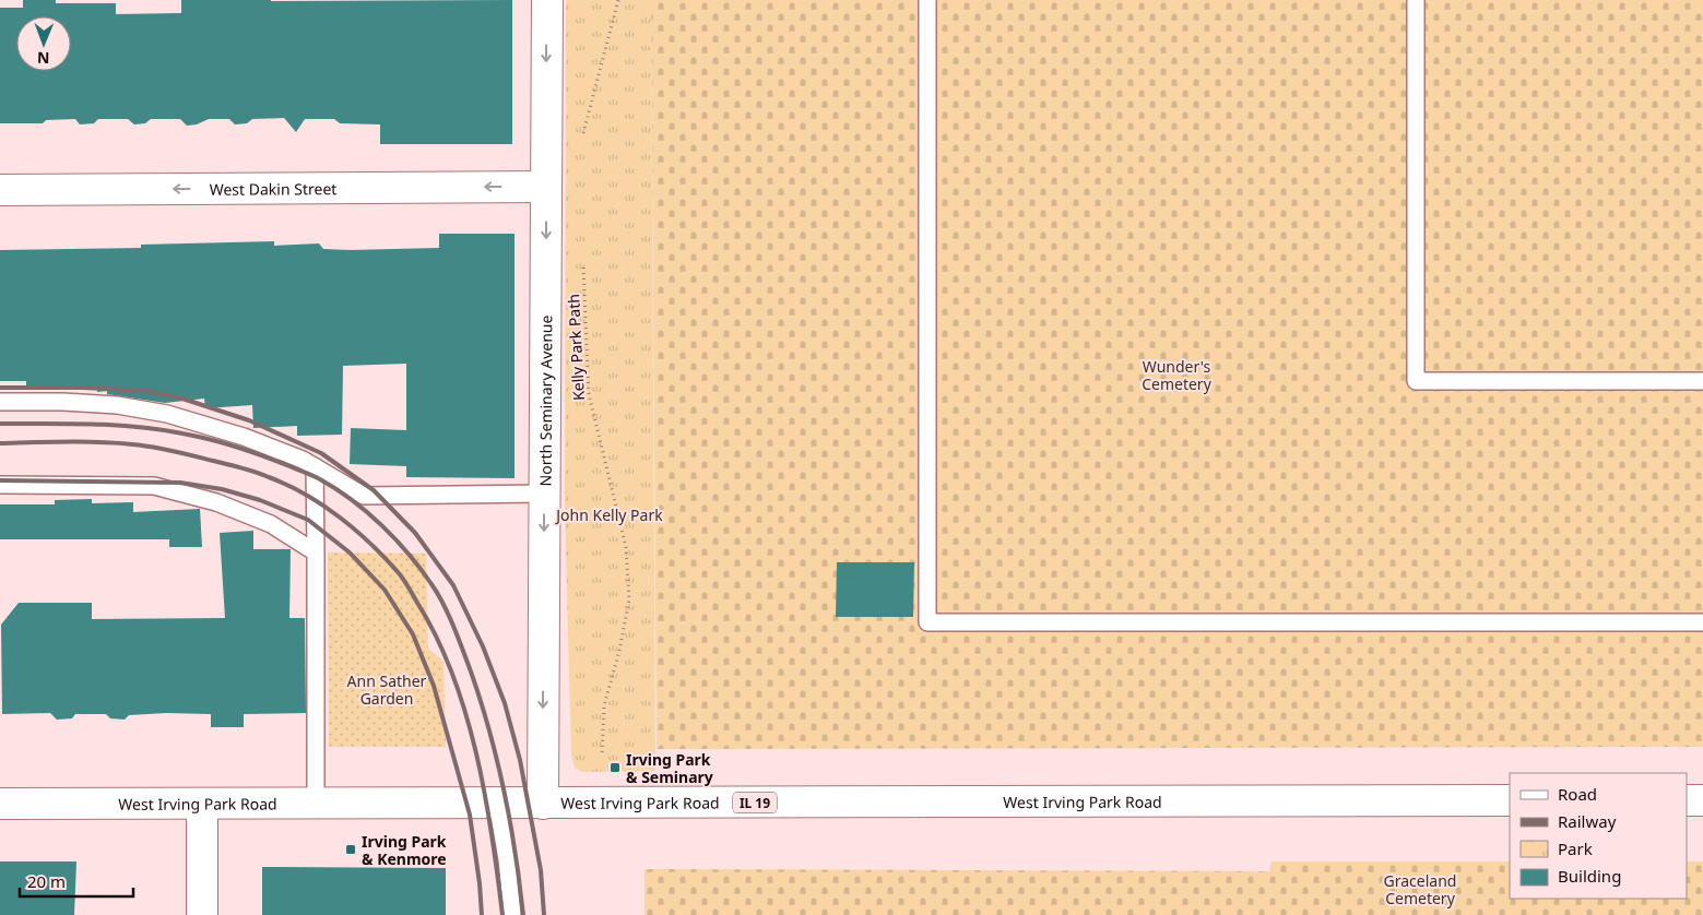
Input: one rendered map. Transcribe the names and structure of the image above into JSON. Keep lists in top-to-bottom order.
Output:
{
  "streets": {
    "main road": [
      "West Dakin Street",
      "North Seminary Avenue",
      "West Irving Park Road",
      "IL 19"
    ],
    "path": ["Kelly Park Path"]
  },
  "crossings": [
    ["West Dakin Street", "North Seminary Avenue"],
    ["North Seminary Avenue", "West Irving Park Road"]
  ],
  "one_way": ["West Dakin Street", "North Seminary Avenue"],
  "parks": [
    "Wunder's Cemetery",
    "John Kelly Park",
    "Ann Sather Garden",
    "Graceland Cemetery"
  ],
  "places": {
    "transit": ["Irving Park & Seminary", "Irving Park & Kenmore"]
  },
  "legend": [
    "Road",
    "Railway",
    "Park",
    "Building"
  ],
  "scale_bar": "20 m",
  "north": "bottom"
}
